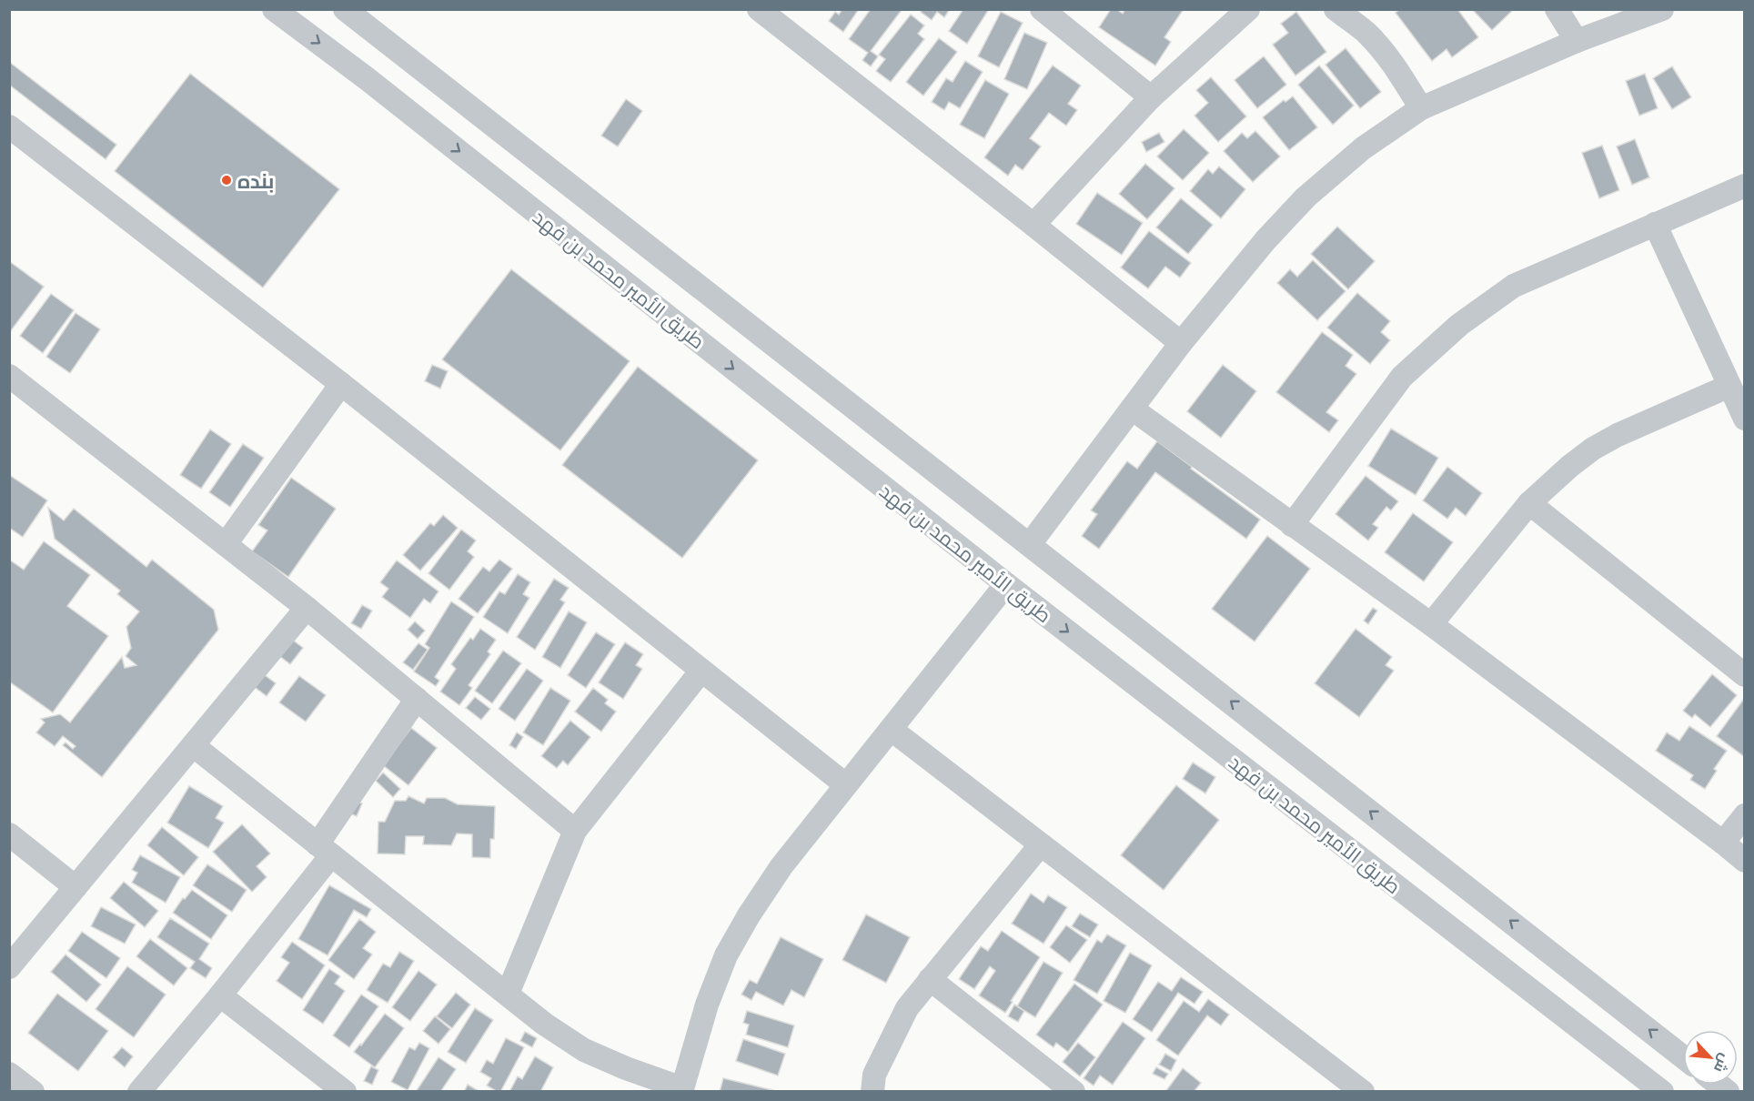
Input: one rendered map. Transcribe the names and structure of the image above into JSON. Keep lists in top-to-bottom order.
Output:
{
  "streets": {
    "street": ["طريق الأمير محمد بن فهد"]
  },
  "places": ["بنده"],
  "north": "bottom right"
}
